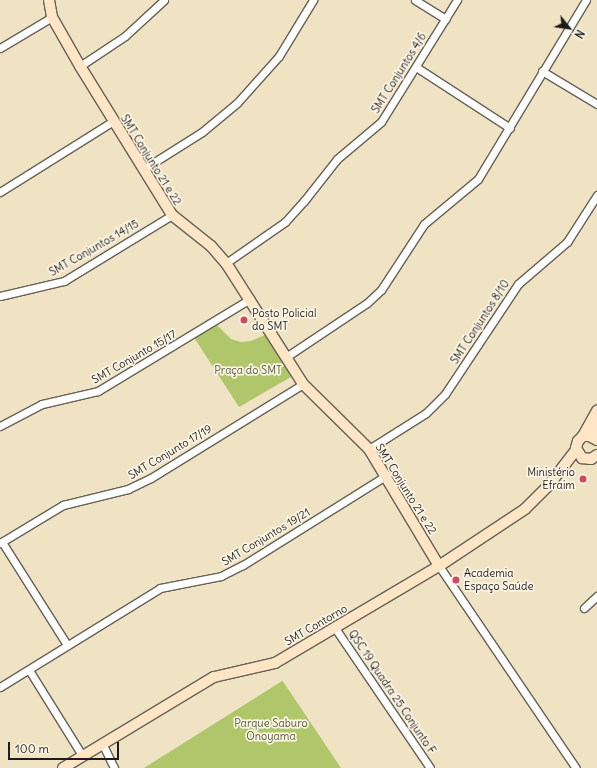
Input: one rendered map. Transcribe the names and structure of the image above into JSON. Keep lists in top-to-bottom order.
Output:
{
  "streets": {
    "street": [
      "SMT Conjuntos 4/6",
      "SMT Conjunto 21 e 22",
      "SMT Conjuntos 14/15",
      "SMT Conjuntos 8/10",
      "SMT Conjunto 15/17",
      "SMT Conjunto 17/19",
      "SMT Conjuntos 19/21",
      "SMT Contorno",
      "QSC 19 Quadra 25 Conjunto F"
    ]
  },
  "crossings": [
    ["SMT Conjuntos 4/6", "SMT Conjunto 21 e 22"],
    ["SMT Conjunto 21 e 22", "SMT Conjuntos 14/15"],
    ["SMT Conjunto 21 e 22", "SMT Conjuntos 8/10"],
    ["SMT Conjunto 21 e 22", "SMT Conjunto 15/17"],
    ["SMT Conjunto 21 e 22", "SMT Conjunto 17/19"],
    ["SMT Conjunto 21 e 22", "SMT Conjuntos 19/21"],
    ["SMT Conjunto 21 e 22", "SMT Contorno"],
    ["SMT Contorno", "QSC 19 Quadra 25 Conjunto F"]
  ],
  "parks": ["Praça do SMT", "Parque Saburo Onoyama"],
  "places": ["Posto Policial do SMT", "Ministério Efraim", "Academia Espaço Saúde"],
  "scale_bar": "100 m",
  "north": "bottom right"
}
